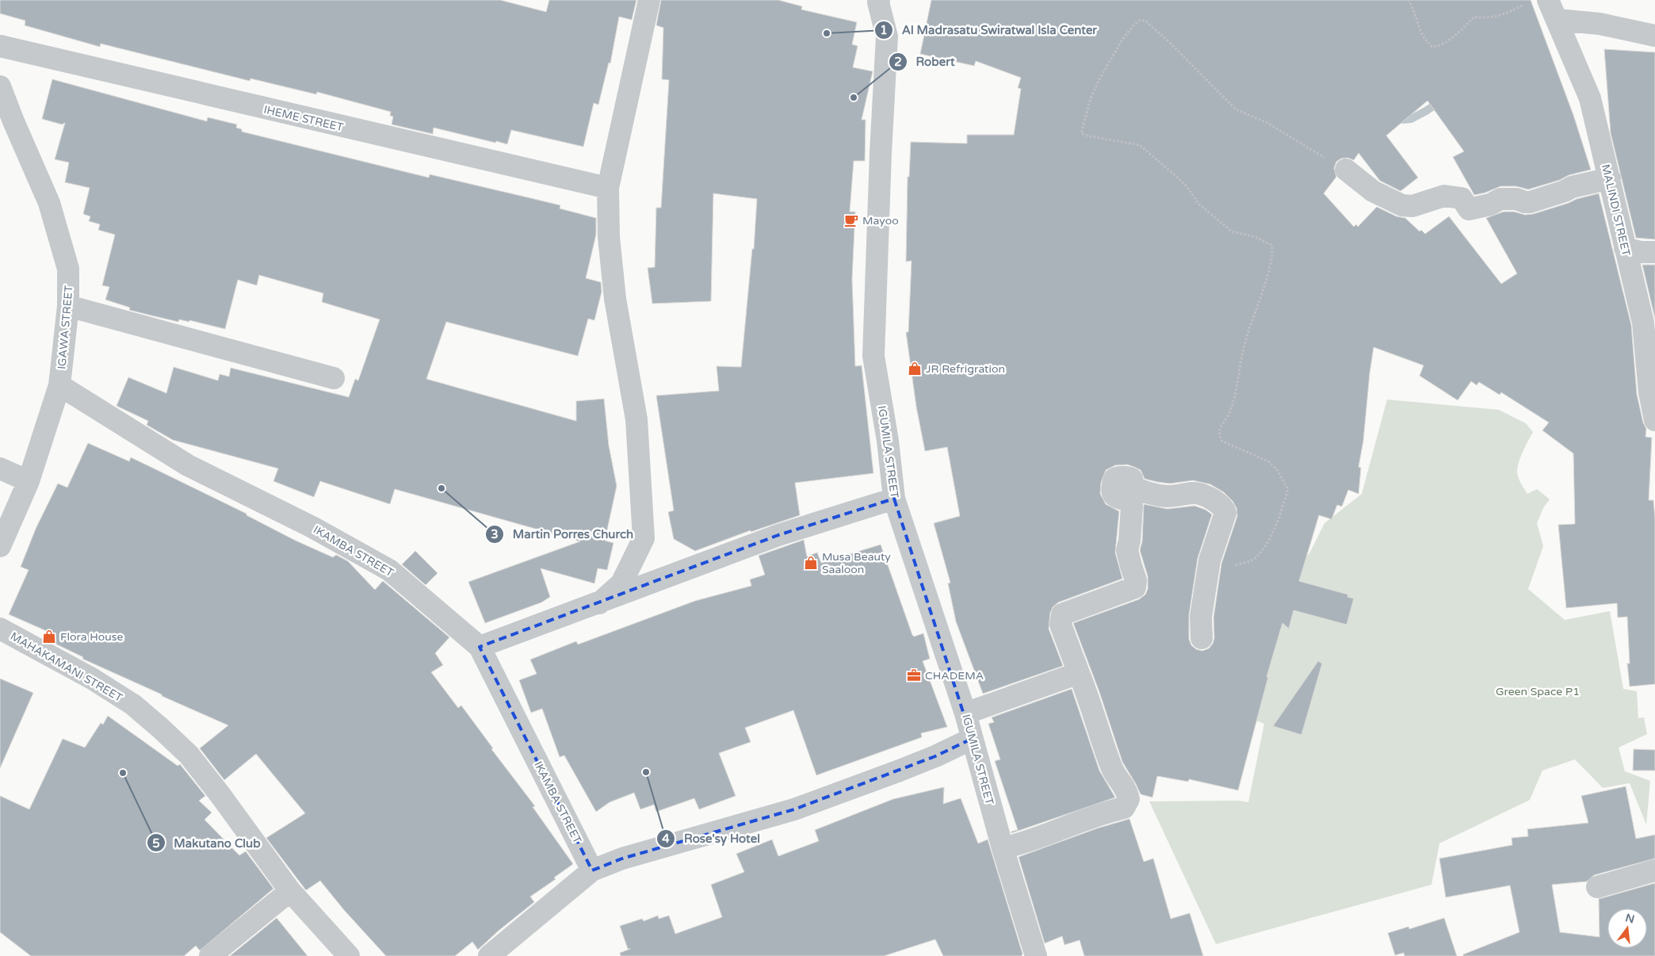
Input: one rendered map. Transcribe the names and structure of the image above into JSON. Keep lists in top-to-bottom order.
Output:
{
  "streets": {
    "street": [
      "IHEME STREET",
      "MALINDI STREET",
      "IGAWA STREET",
      "IGUMILA STREET",
      "IKAMBA STREET",
      "MAHAKAMANI STREET"
    ]
  },
  "crossings": [
    ["IGAWA STREET", "IKAMBA STREET"]
  ],
  "parks": ["Green Space P1"],
  "places": {
    "other": [
      "Al Madrasatu Swiratwal Isla Center",
      "Robert",
      "Martin Porres Church",
      "Rose'sy Hotel",
      "Makutano Club"
    ],
    "cafe": ["Mayoo"],
    "shop": ["JR Refrigration", "Musa Beauty Saaloon", "Flora House"],
    "office": ["CHADEMA"]
  },
  "north": "top"
}
